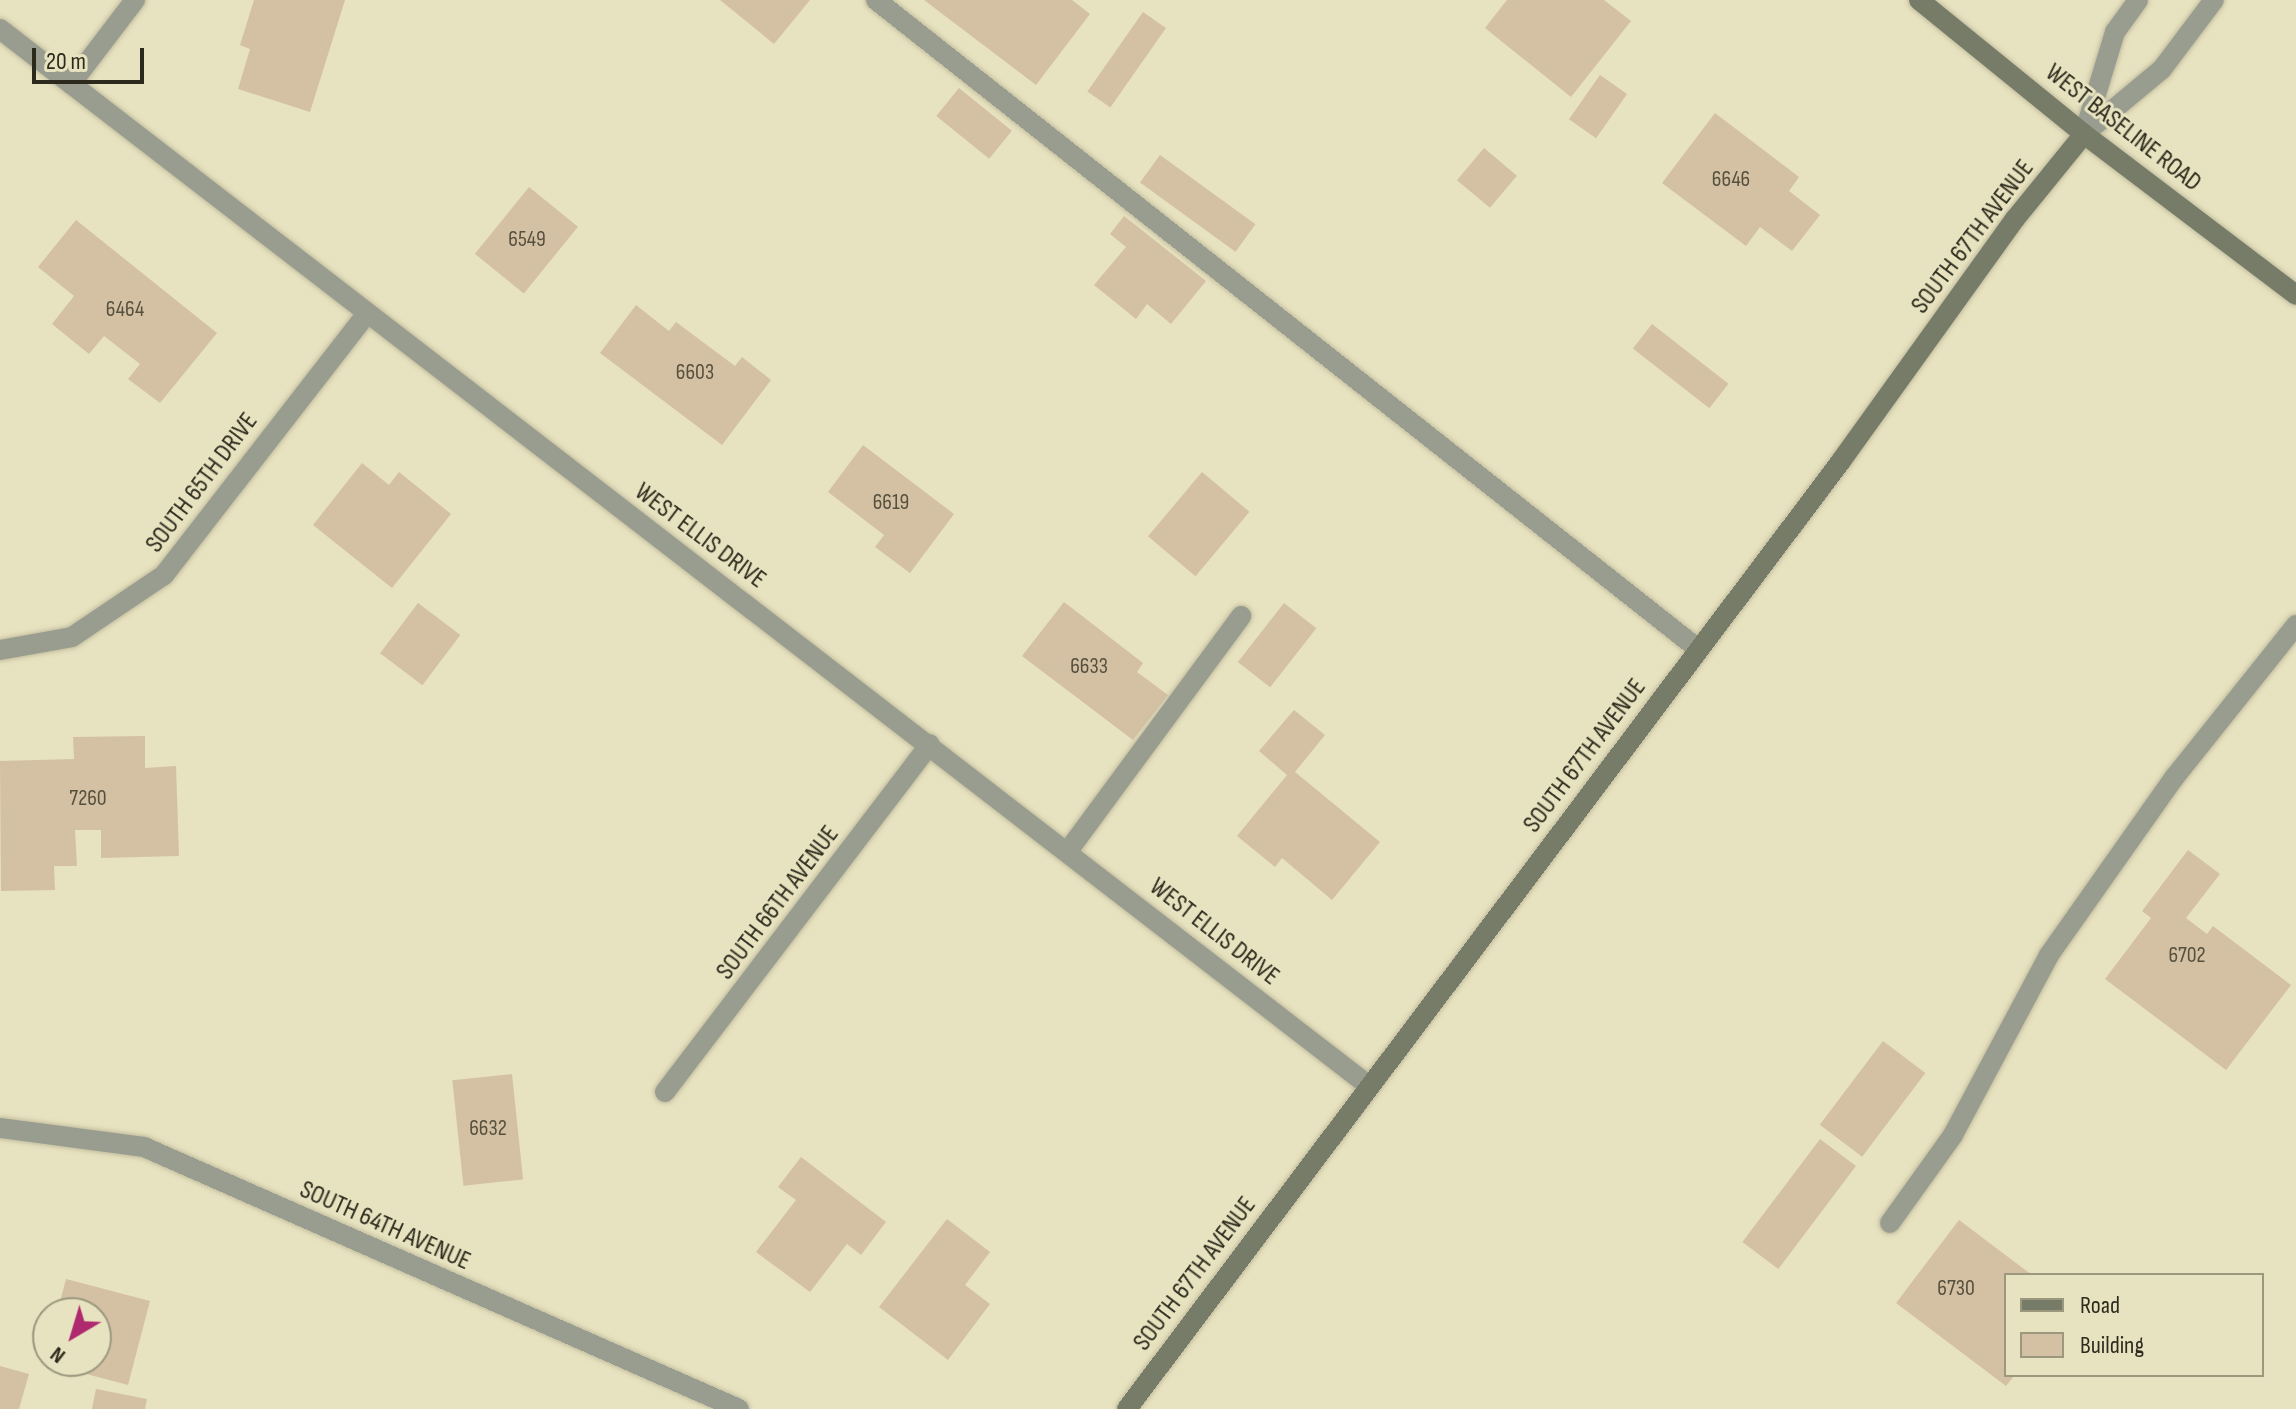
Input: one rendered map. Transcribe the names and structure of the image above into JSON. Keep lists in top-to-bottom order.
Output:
{
  "streets": {
    "main road": ["WEST BASELINE ROAD", "SOUTH 67TH AVENUE"],
    "street": [
      "SOUTH 65TH DRIVE",
      "WEST ELLIS DRIVE",
      "SOUTH 66TH AVENUE",
      "SOUTH 64TH AVENUE"
    ]
  },
  "crossings": [
    ["WEST BASELINE ROAD", "SOUTH 67TH AVENUE"],
    ["SOUTH 67TH AVENUE", "WEST ELLIS DRIVE"],
    ["SOUTH 65TH DRIVE", "WEST ELLIS DRIVE"],
    ["WEST ELLIS DRIVE", "SOUTH 66TH AVENUE"]
  ],
  "house_numbers": [
    "6646",
    "6549",
    "6464",
    "6603",
    "6619",
    "6633",
    "7260",
    "6702",
    "6632",
    "6730"
  ],
  "legend": ["Road", "Building"],
  "scale_bar": "20 m",
  "north": "bottom left"
}
